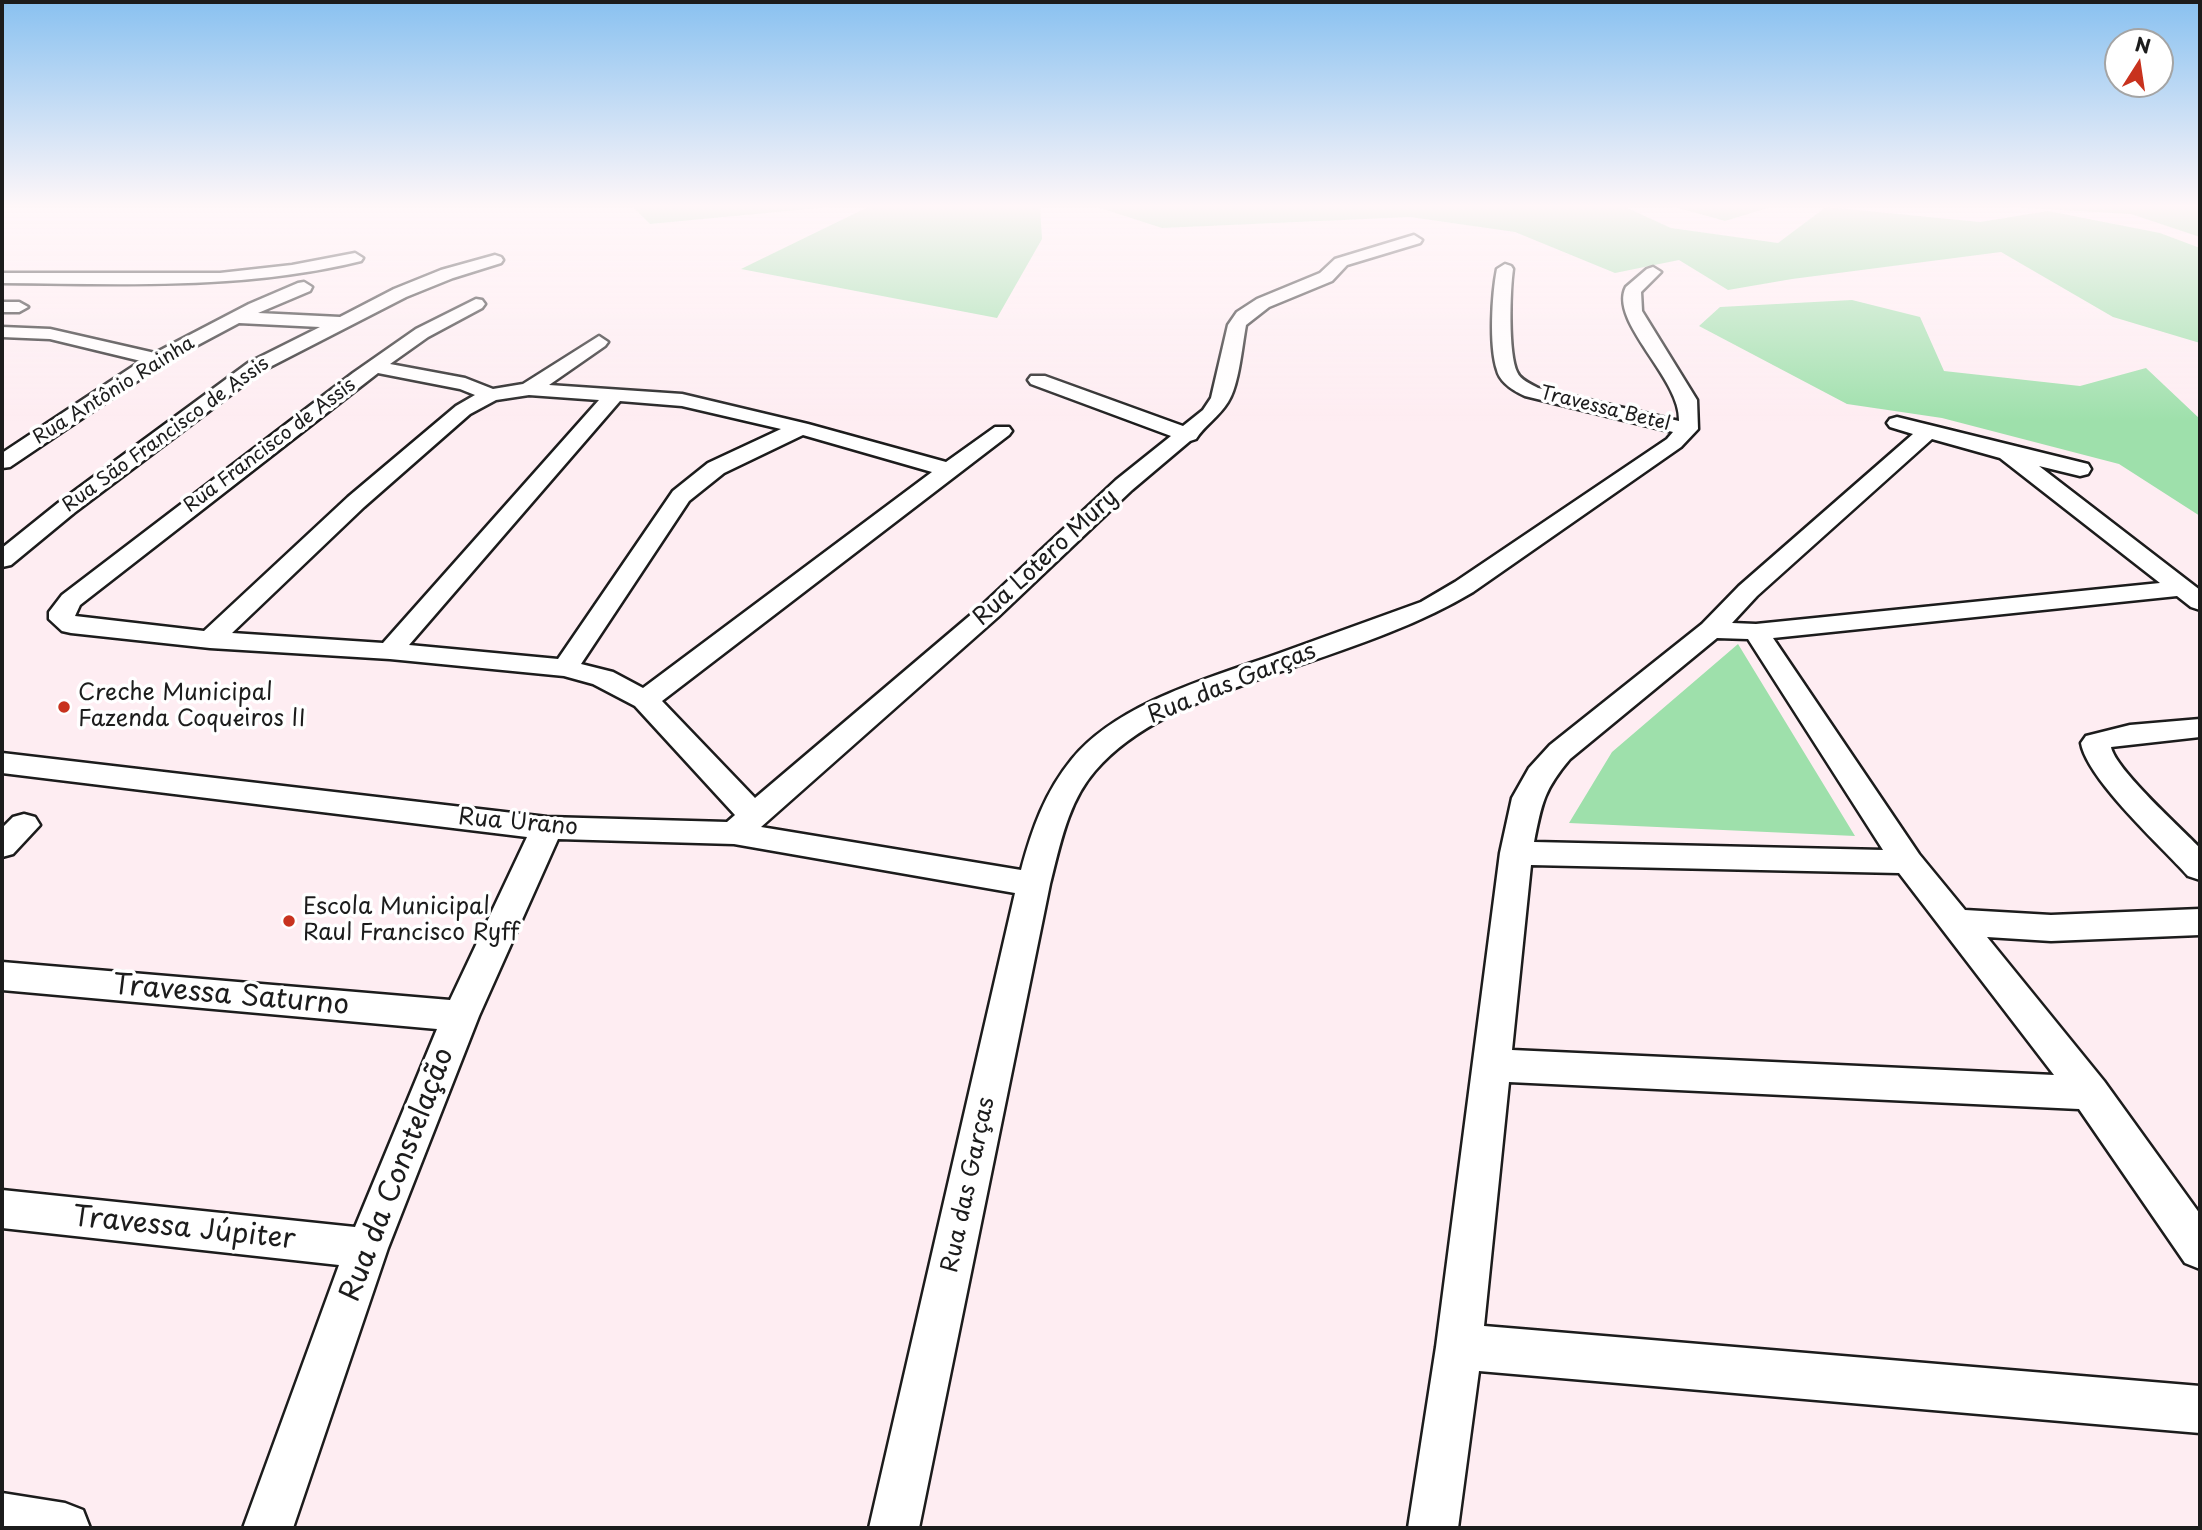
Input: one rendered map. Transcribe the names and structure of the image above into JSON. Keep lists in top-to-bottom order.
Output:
{
  "streets": {
    "street": [
      "Rua Antônio Rainha",
      "Travessa Betel",
      "Rua São Francisco de Assis",
      "Rua Francisco de Assis",
      "Rua Lotero Mury",
      "Rua das Garças",
      "Rua Urano",
      "Travessa Saturno",
      "Rua da Constelação",
      "Travessa Júpiter"
    ]
  },
  "crossings": [
    ["Travessa Betel", "Rua das Garças"],
    ["Rua Lotero Mury", "Rua Urano"],
    ["Rua das Garças", "Rua Urano"],
    ["Rua Urano", "Rua da Constelação"],
    ["Travessa Saturno", "Rua da Constelação"],
    ["Rua da Constelação", "Travessa Júpiter"]
  ],
  "places": ["Creche Municipal Fazenda Coqueiros II", "Escola Municipal Raul Francisco Ryff"],
  "north": "top"
}
